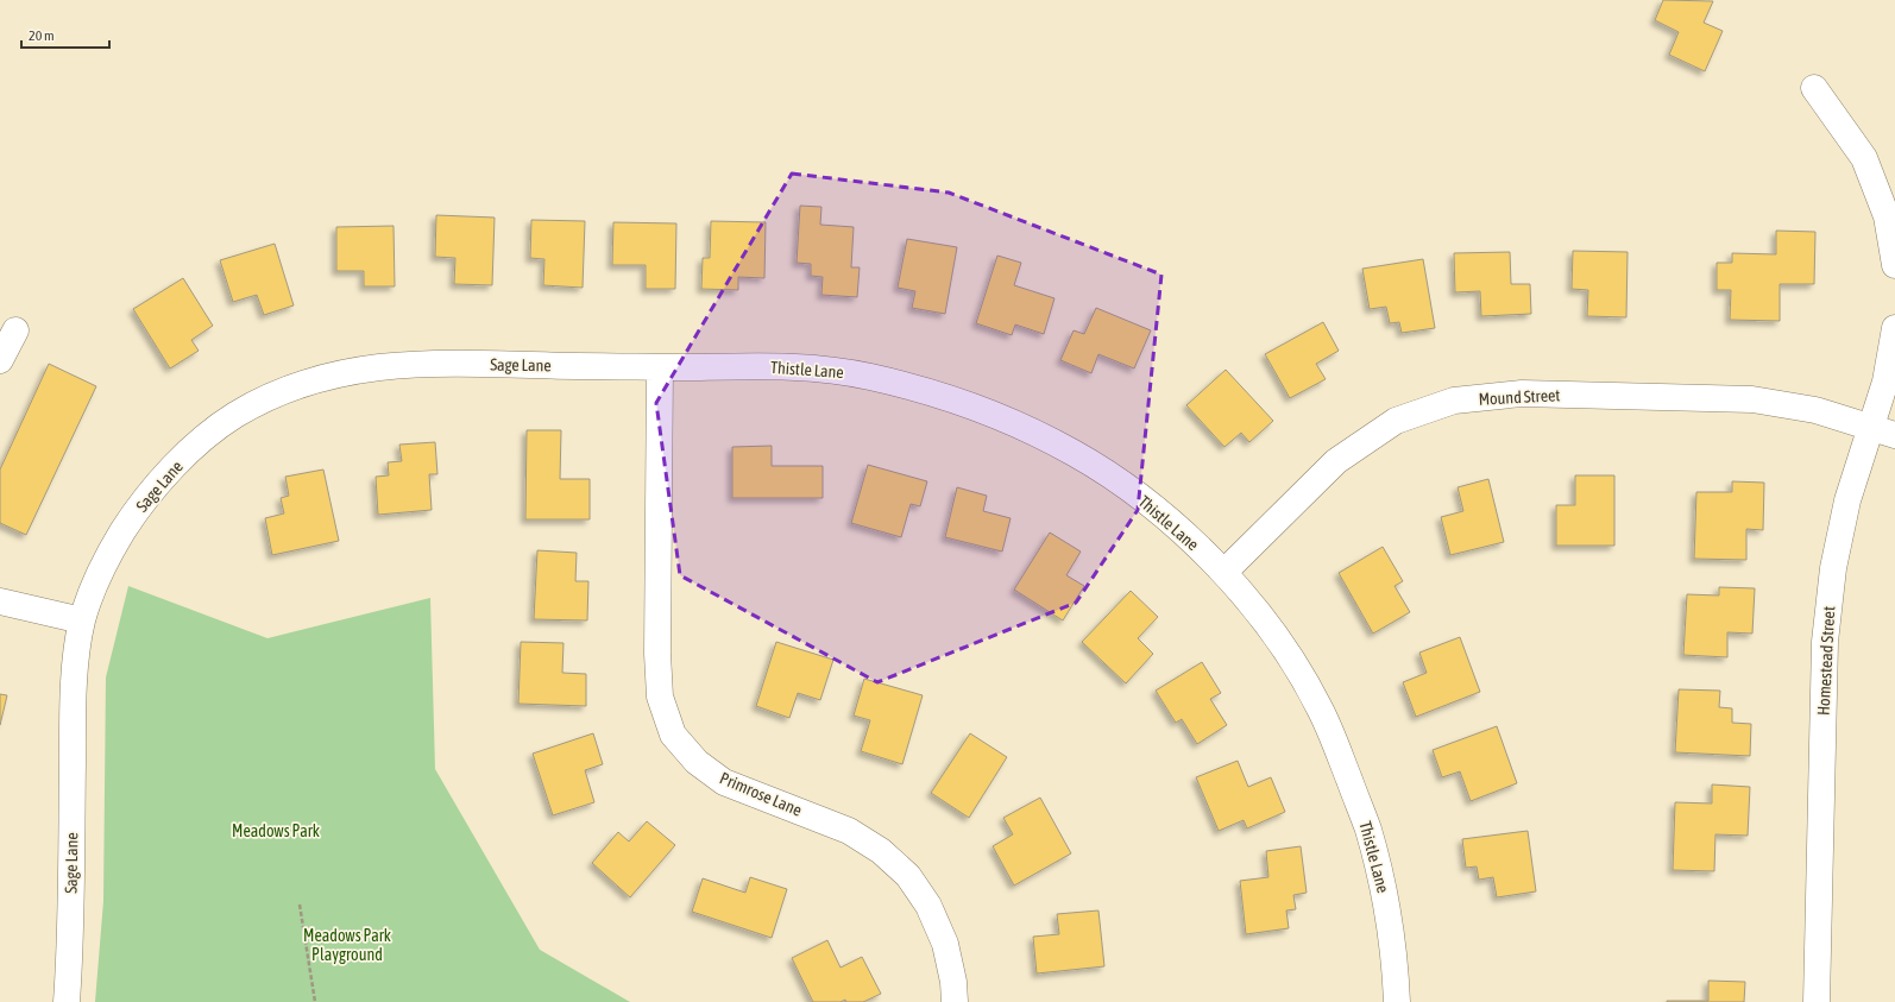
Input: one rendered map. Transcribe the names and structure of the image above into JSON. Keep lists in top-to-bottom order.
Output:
{
  "streets": {
    "street": [
      "Sage Lane",
      "Thistle Lane",
      "Mound Street",
      "Homestead Street",
      "Primrose Lane"
    ]
  },
  "crossings": [
    ["Sage Lane", "Thistle Lane"],
    ["Sage Lane", "Primrose Lane"],
    ["Thistle Lane", "Mound Street"],
    ["Thistle Lane", "Primrose Lane"],
    ["Mound Street", "Homestead Street"]
  ],
  "parks": ["Meadows Park", "Meadows Park Playground"],
  "scale_bar": "20 m"
}
